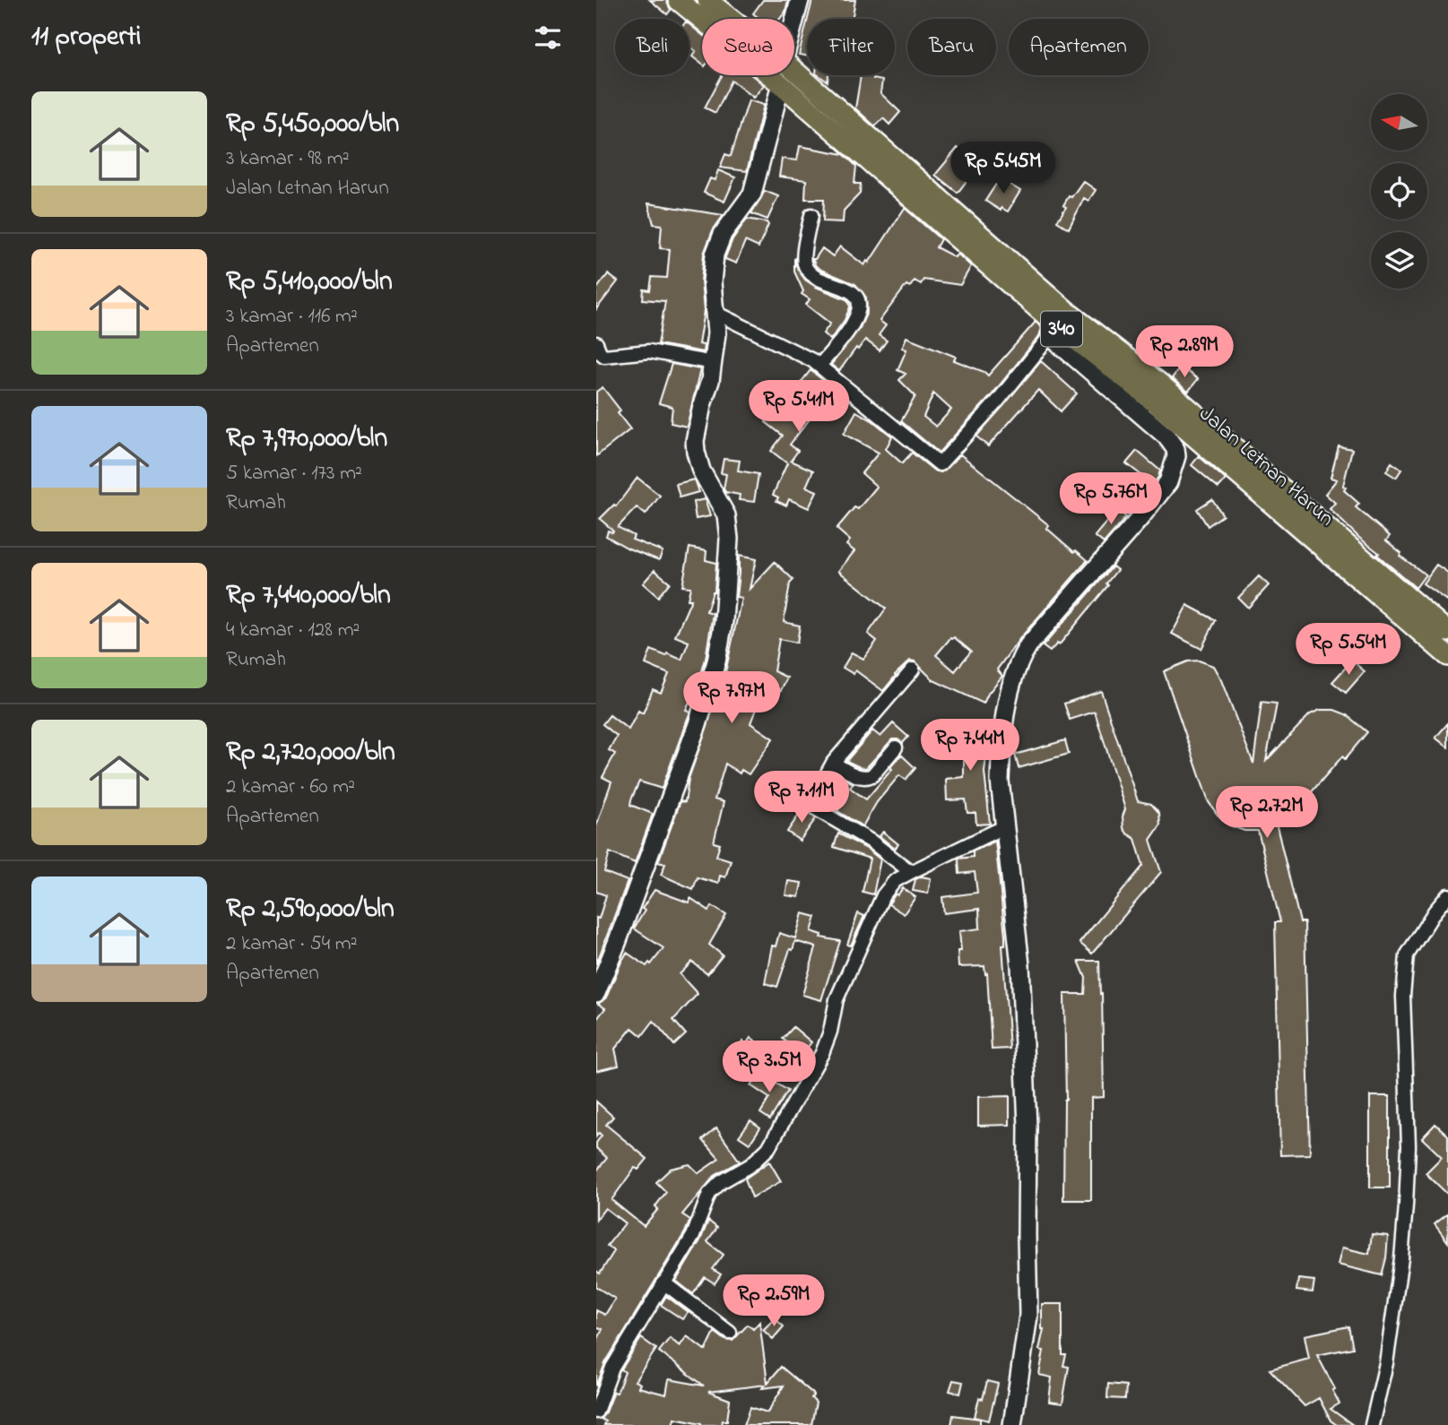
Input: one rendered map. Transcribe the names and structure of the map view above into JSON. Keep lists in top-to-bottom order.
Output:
{
  "streets": {
    "main road": ["340", "Jalan Letnan Harun"]
  },
  "north": "left",
  "page": {
    "heading": "11 properti",
    "chip": [
      "Beli",
      "Sewa",
      "Filter",
      "Baru",
      "Apartemen"
    ],
    "list": [
      {
        "name": "Rp 5,450,000/bln",
        "note": "3 kamar · 98 m² · Jalan Letnan Harun"
      },
      {
        "name": "Rp 5,410,000/bln",
        "note": "3 kamar · 116 m² · Apartemen"
      },
      {
        "name": "Rp 7,970,000/bln",
        "note": "5 kamar · 173 m² · Rumah"
      },
      {
        "name": "Rp 7,440,000/bln",
        "note": "4 kamar · 128 m² · Rumah"
      },
      {
        "name": "Rp 2,720,000/bln",
        "note": "2 kamar · 60 m² · Apartemen"
      },
      {
        "name": "Rp 2,590,000/bln",
        "note": "2 kamar · 54 m² · Apartemen"
      }
    ],
    "price": [
      "Rp 5.45M",
      "Rp 2.89M",
      "Rp 5.41M",
      "Rp 5.76M",
      "Rp 5.54M",
      "Rp 7.97M",
      "Rp 7.44M",
      "Rp 7.11M",
      "Rp 2.72M",
      "Rp 3.5M",
      "Rp 2.59M"
    ]
  }
}
